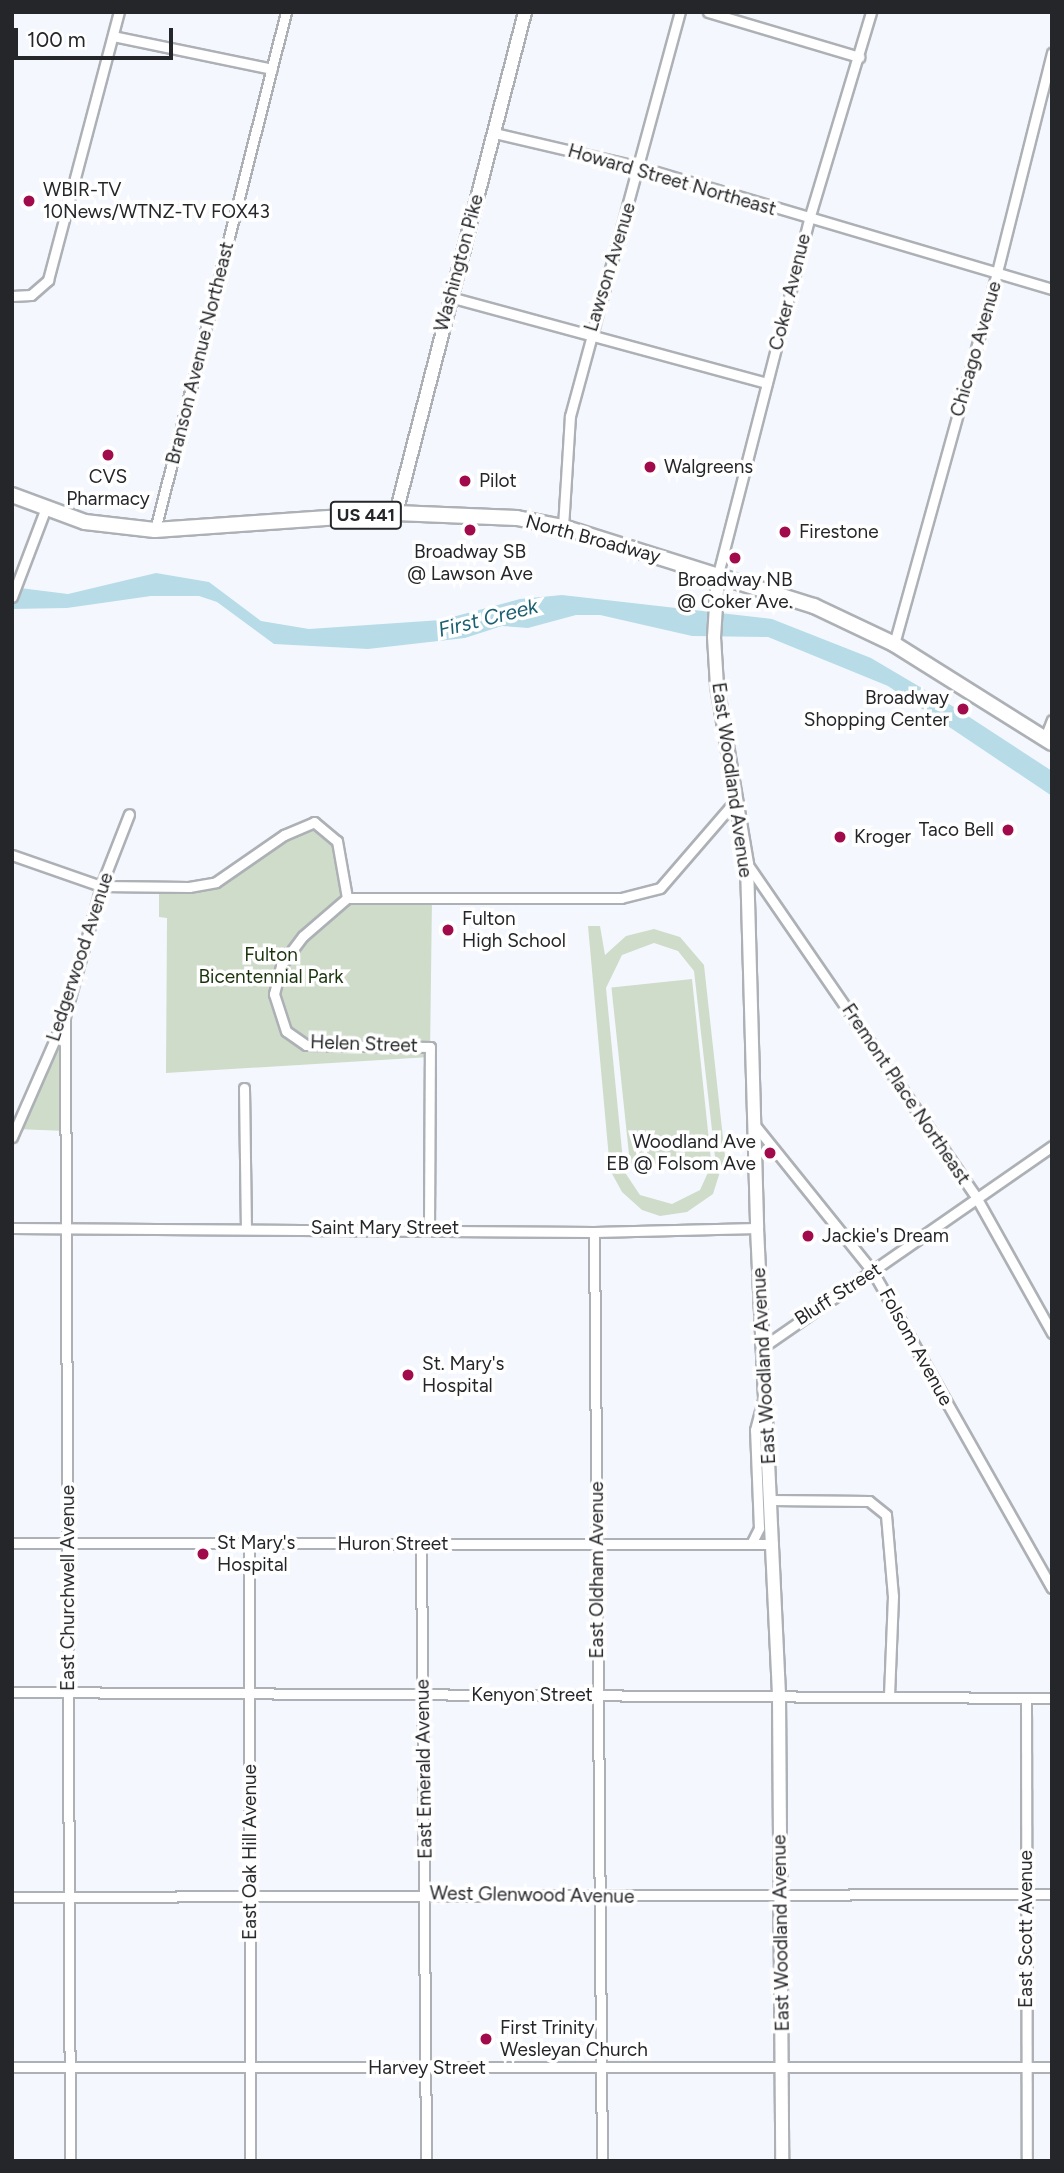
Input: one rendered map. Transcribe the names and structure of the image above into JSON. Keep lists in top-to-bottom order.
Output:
{
  "streets": {
    "main road": [
      "Washington Pike",
      "US 441",
      "North Broadway",
      "East Woodland Avenue"
    ],
    "street": [
      "Howard Street Northeast",
      "Lawson Avenue",
      "Coker Avenue",
      "Chicago Avenue",
      "Branson Avenue Northeast",
      "Ledgerwood Avenue",
      "Helen Street",
      "Fremont Place Northeast",
      "Saint Mary Street",
      "Bluff Street",
      "Folsom Avenue",
      "Huron Street",
      "East Oldham Avenue",
      "East Churchwell Avenue",
      "Kenyon Street",
      "East Emerald Avenue",
      "East Oak Hill Avenue",
      "West Glenwood Avenue",
      "East Scott Avenue",
      "Harvey Street"
    ]
  },
  "crossings": [
    ["Howard Street Northeast", "Washington Pike"],
    ["Howard Street Northeast", "Lawson Avenue"],
    ["Howard Street Northeast", "Coker Avenue"],
    ["Howard Street Northeast", "Chicago Avenue"],
    ["Washington Pike", "North Broadway"],
    ["Lawson Avenue", "North Broadway"],
    ["Coker Avenue", "North Broadway"],
    ["Coker Avenue", "East Woodland Avenue"],
    ["Chicago Avenue", "North Broadway"],
    ["Branson Avenue Northeast", "North Broadway"],
    ["North Broadway", "East Woodland Avenue"],
    ["East Woodland Avenue", "Fremont Place Northeast"],
    ["East Woodland Avenue", "Saint Mary Street"],
    ["East Woodland Avenue", "Bluff Street"],
    ["East Woodland Avenue", "Folsom Avenue"],
    ["East Woodland Avenue", "Huron Street"],
    ["East Woodland Avenue", "Kenyon Street"],
    ["East Woodland Avenue", "West Glenwood Avenue"],
    ["East Woodland Avenue", "Harvey Street"],
    ["Ledgerwood Avenue", "East Churchwell Avenue"],
    ["Helen Street", "Saint Mary Street"],
    ["Fremont Place Northeast", "Bluff Street"],
    ["Saint Mary Street", "East Oldham Avenue"],
    ["Saint Mary Street", "East Churchwell Avenue"],
    ["Bluff Street", "Folsom Avenue"],
    ["Huron Street", "East Oldham Avenue"],
    ["Huron Street", "East Churchwell Avenue"],
    ["Huron Street", "East Emerald Avenue"],
    ["Huron Street", "East Oak Hill Avenue"],
    ["East Oldham Avenue", "Kenyon Street"],
    ["East Oldham Avenue", "West Glenwood Avenue"],
    ["East Oldham Avenue", "Harvey Street"],
    ["East Churchwell Avenue", "Kenyon Street"],
    ["East Churchwell Avenue", "West Glenwood Avenue"],
    ["East Churchwell Avenue", "Harvey Street"],
    ["Kenyon Street", "East Emerald Avenue"],
    ["Kenyon Street", "East Oak Hill Avenue"],
    ["Kenyon Street", "East Scott Avenue"],
    ["East Emerald Avenue", "West Glenwood Avenue"],
    ["East Emerald Avenue", "Harvey Street"],
    ["East Oak Hill Avenue", "West Glenwood Avenue"],
    ["East Oak Hill Avenue", "Harvey Street"],
    ["West Glenwood Avenue", "East Scott Avenue"],
    ["East Scott Avenue", "Harvey Street"]
  ],
  "water": ["First Creek"],
  "parks": ["Fulton Bicentennial Park"],
  "places": [
    "WBIR-TV 10News/WTNZ-TV FOX43",
    "CVS Pharmacy",
    "Walgreens",
    "Pilot",
    "Broadway SB @ Lawson Ave",
    "Firestone",
    "Broadway NB @ Coker Ave.",
    "Broadway Shopping Center",
    "Taco Bell",
    "Kroger",
    "Fulton High School",
    "Woodland Ave EB @ Folsom Ave",
    "Jackie's Dream",
    "St. Mary's Hospital",
    "St Mary's Hospital",
    "First Trinity Wesleyan Church"
  ],
  "scale_bar": "100 m"
}
